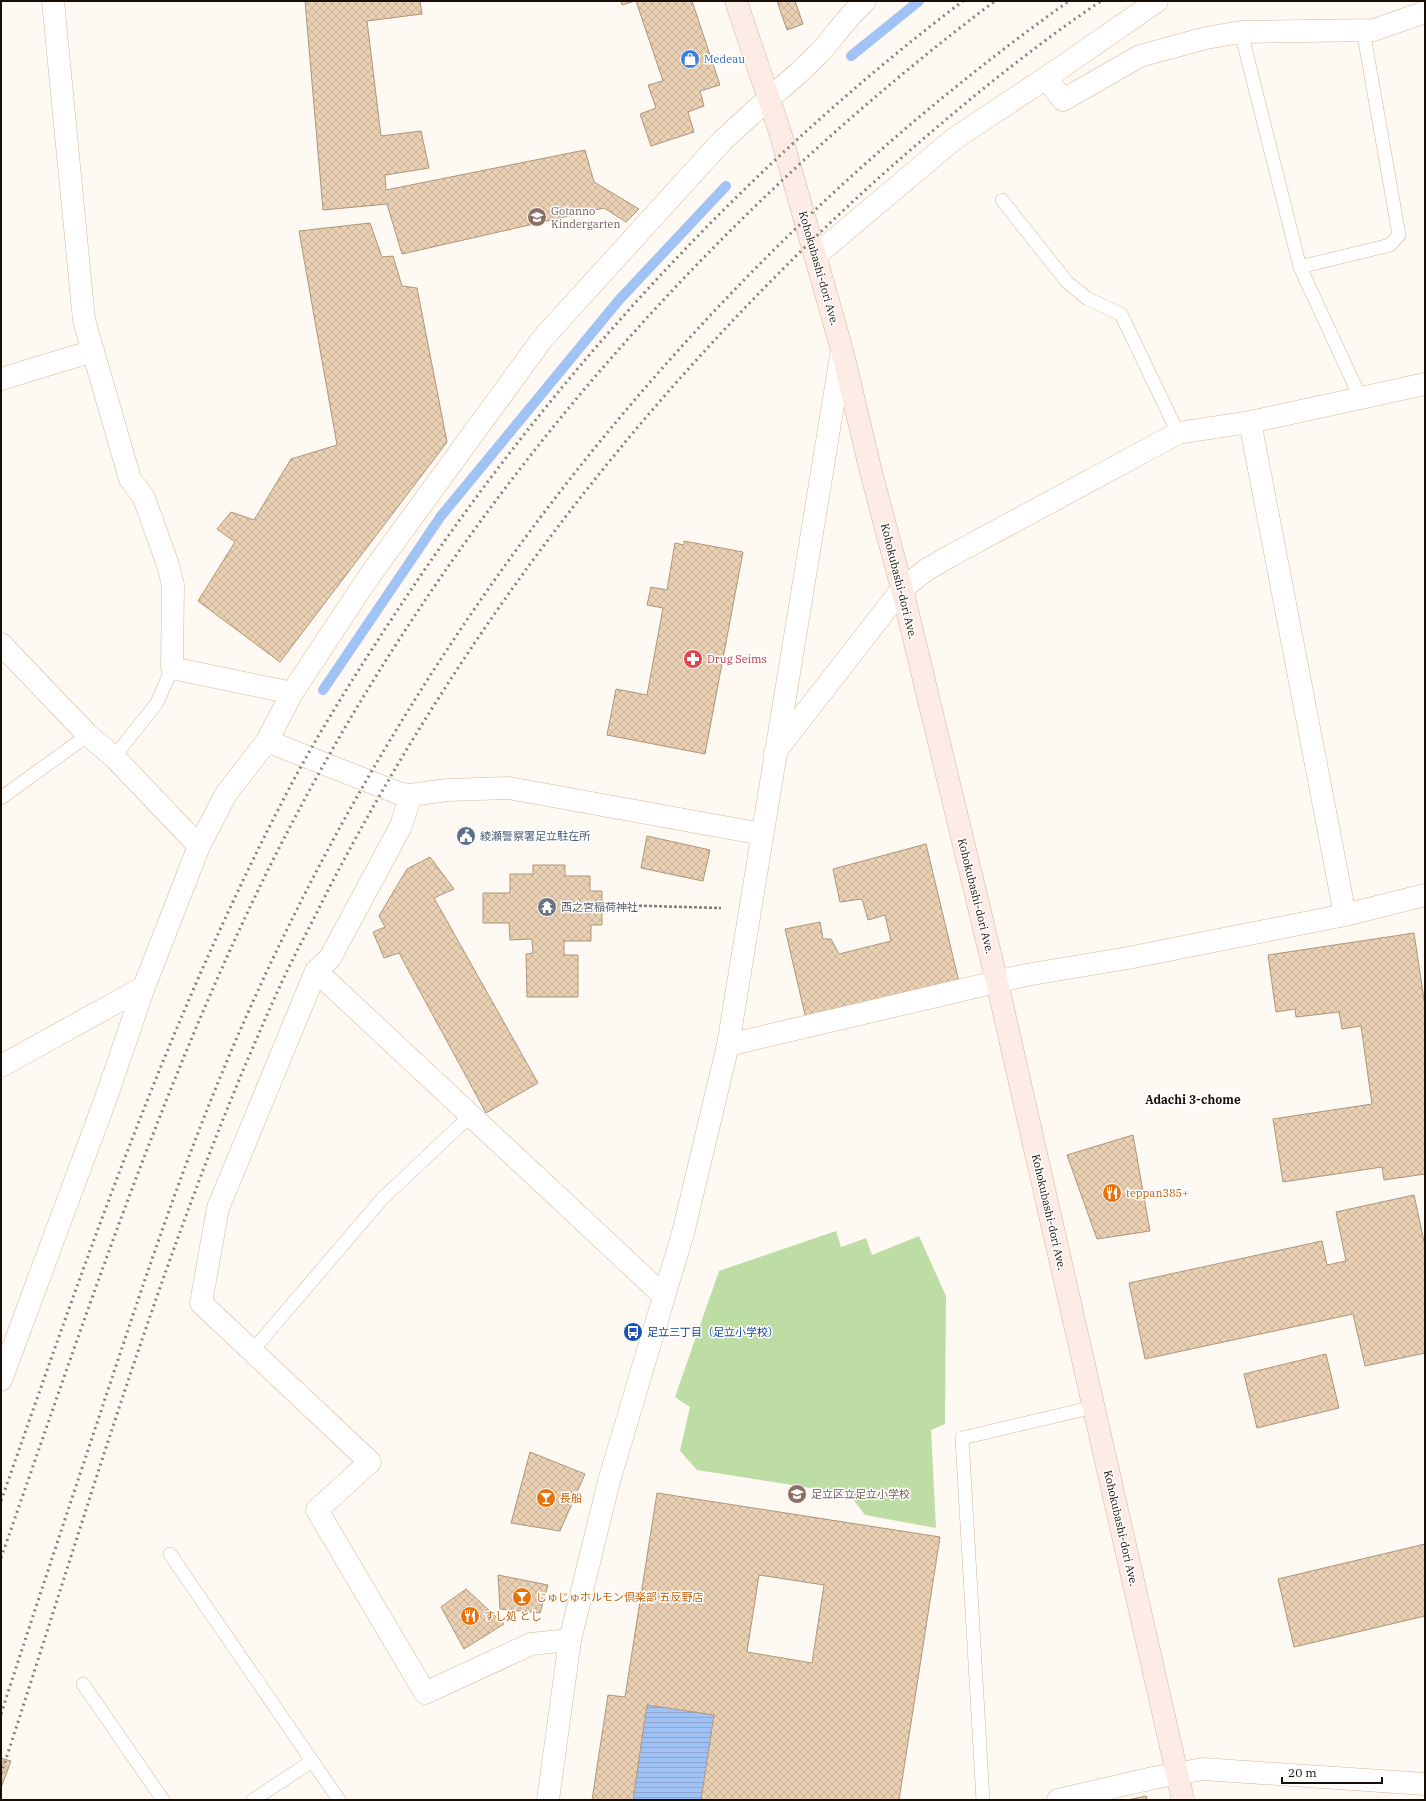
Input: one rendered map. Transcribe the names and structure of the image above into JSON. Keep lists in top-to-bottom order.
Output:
{
  "streets": {
    "main road": ["Kohokubashi-dori Ave."]
  },
  "districts": ["Adachi 3-chome"],
  "places": {
    "shop": ["Medeau"],
    "school or university": ["Gotanno Kindergarten", "足立区立足立小学校"],
    "pharmacy": ["Drug Seims"],
    "public building": ["綾瀬警察署足立駐在所"],
    "temple": ["西之宮稲荷神社"],
    "restaurant": ["teppan385+", "すし処 とし"],
    "bus stop": ["足立三丁目（足立小学校）"],
    "bar": ["長船", "じゅじゅホルモン倶楽部 五反野店"]
  },
  "scale_bar": "20 m"
}
